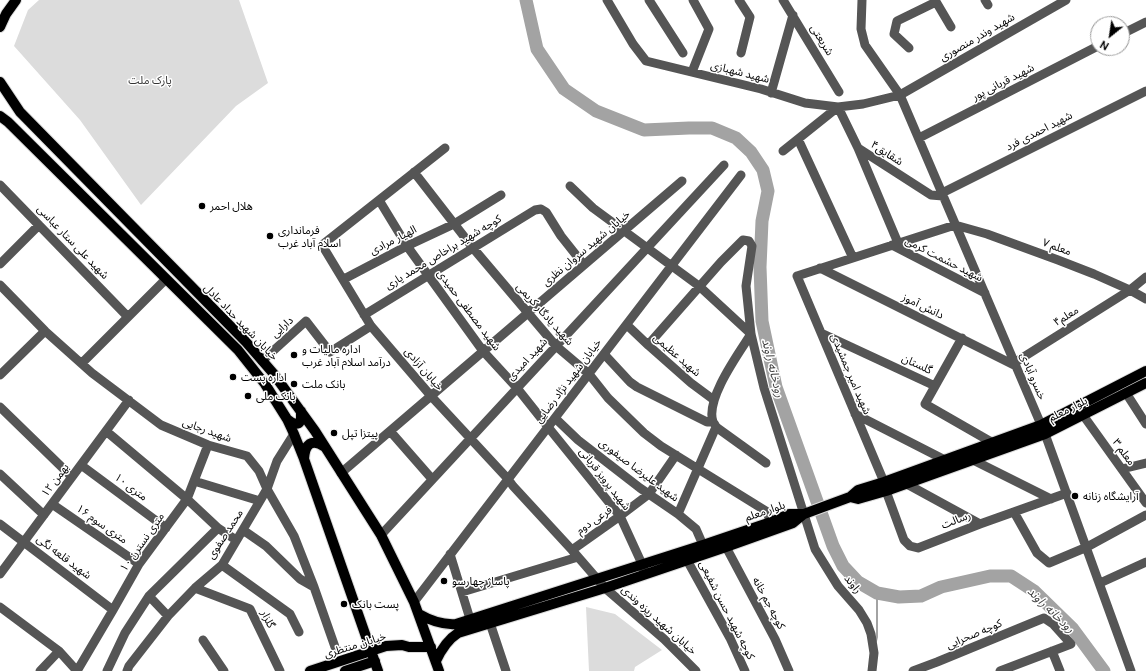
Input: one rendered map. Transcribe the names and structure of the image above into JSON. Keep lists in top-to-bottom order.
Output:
{
  "streets": {
    "main road": ["خیابان شهید حداد عادل", "بلوار معلم", "خیابان منتظری"],
    "street": [
      "شهید وندر منصوری",
      "شریعتی",
      "شهید شهبازی",
      "شهید قربانی پور",
      "شهید احمدی فرد",
      "شقایق۴",
      "الهیار مرادی",
      "شهید علی ستار عباسی",
      "معلم ۷",
      "خیابان شهید سروان نظری",
      "کوچه شهید براخاص محمد یاری",
      "شهید حشمت کرمی",
      "دانش آموز",
      "شهید مصطفی حمیدی",
      "شهید یادگار کریمی",
      "معلم۴",
      "دارایی",
      "شهید عظیمی",
      "شهید امیدی",
      "گلستان",
      "خیابان آزادی",
      "شهید امیر جمشیدی",
      "خسرو آبادی",
      "خیابان شهید نژاد رضایی",
      "شهید رجایی",
      "معلم ۳",
      "شهید علیرضا صیفوری",
      "شهید پرویز قربانی",
      "۱۲ بهمن",
      "۱۰ متری",
      "فرعی دوم",
      "رسالت",
      "۱۶ متری سوم",
      "محمد صفوی",
      "۱۰ متری نسترن",
      "شهید قلعه نگی",
      "راوند",
      "کوچه جم خانه",
      "کوچه شهید حسن شفیعی",
      "گلزار",
      "خیابان شهید ریزه وندی",
      "کوچه صحرایی"
    ]
  },
  "crossings": [
    ["شهید وندر منصوری", "شهید شهبازی"],
    ["شهید وندر منصوری", "خسرو آبادی"],
    ["شهید شهبازی", "شقایق۴"],
    ["شهید شهبازی", "خسرو آبادی"],
    ["شهید قربانی پور", "خسرو آبادی"],
    ["شهید احمدی فرد", "شقایق۴"],
    ["شهید احمدی فرد", "خسرو آبادی"],
    ["شقایق۴", "خسرو آبادی"],
    ["الهیار مرادی", "شهید مصطفی حمیدی"],
    ["الهیار مرادی", "شهید یادگار کریمی"],
    ["الهیار مرادی", "خیابان آزادی"],
    ["معلم ۷", "معلم۴"],
    ["معلم ۷", "خسرو آبادی"],
    ["خیابان شهید سروان نظری", "کوچه شهید براخاص محمد یاری"],
    ["خیابان شهید سروان نظری", "شهید مصطفی حمیدی"],
    ["خیابان شهید سروان نظری", "شهید یادگار کریمی"],
    ["خیابان شهید سروان نظری", "خیابان شهید حداد عادل"],
    ["خیابان شهید سروان نظری", "خیابان آزادی"],
    ["کوچه شهید براخاص محمد یاری", "شهید مصطفی حمیدی"],
    ["کوچه شهید براخاص محمد یاری", "شهید یادگار کریمی"],
    ["کوچه شهید براخاص محمد یاری", "خیابان آزادی"],
    ["شهید حشمت کرمی", "خسرو آبادی"],
    ["دانش آموز", "معلم۴"],
    ["دانش آموز", "شهید امیر جمشیدی"],
    ["دانش آموز", "خسرو آبادی"],
    ["شهید مصطفی حمیدی", "شهید امیدی"],
    ["شهید مصطفی حمیدی", "خیابان آزادی"],
    ["شهید مصطفی حمیدی", "خیابان شهید نژاد رضایی"],
    ["شهید مصطفی حمیدی", "شهید پرویز قربانی"],
    ["شهید یادگار کریمی", "شهید امیدی"],
    ["شهید یادگار کریمی", "خیابان آزادی"],
    ["شهید یادگار کریمی", "خیابان شهید نژاد رضایی"],
    ["شهید یادگار کریمی", "بلوار معلم"],
    ["شهید یادگار کریمی", "فرعی دوم"],
    ["معلم۴", "خسرو آبادی"],
    ["خیابان شهید حداد عادل", "دارایی"],
    ["خیابان شهید حداد عادل", "شهید امیدی"],
    ["خیابان شهید حداد عادل", "خیابان شهید نژاد رضایی"],
    ["خیابان شهید حداد عادل", "بلوار معلم"],
    ["خیابان شهید حداد عادل", "محمد صفوی"],
    ["خیابان شهید حداد عادل", "خیابان منتظری"],
    ["دارایی", "خیابان آزادی"],
    ["شهید عظیمی", "خیابان شهید نژاد رضایی"],
    ["شهید امیدی", "خیابان آزادی"],
    ["گلستان", "شهید امیر جمشیدی"],
    ["گلستان", "بلوار معلم"],
    ["خیابان آزادی", "خیابان شهید نژاد رضایی"],
    ["خیابان آزادی", "بلوار معلم"],
    ["خیابان آزادی", "فرعی دوم"],
    ["خیابان آزادی", "خیابان شهید ریزه وندی"],
    ["شهید امیر جمشیدی", "بلوار معلم"],
    ["شهید امیر جمشیدی", "رسالت"],
    ["خسرو آبادی", "بلوار معلم"],
    ["خسرو آبادی", "رسالت"],
    ["خیابان شهید نژاد رضایی", "شهید علیرضا صیفوری"],
    ["خیابان شهید نژاد رضایی", "شهید پرویز قربانی"],
    ["بلوار معلم", "معلم ۳"],
    ["بلوار معلم", "شهید علیرضا صیفوری"],
    ["بلوار معلم", "شهید پرویز قربانی"],
    ["بلوار معلم", "رسالت"],
    ["بلوار معلم", "راوند"],
    ["بلوار معلم", "کوچه جم خانه"],
    ["بلوار معلم", "کوچه شهید حسن شفیعی"],
    ["بلوار معلم", "خیابان شهید ریزه وندی"],
    ["شهید رجایی", "۱۲ بهمن"],
    ["شهید رجایی", "محمد صفوی"],
    ["شهید رجایی", "۱۰ متری نسترن"],
    ["شهید علیرضا صیفوری", "فرعی دوم"],
    ["شهید پرویز قربانی", "فرعی دوم"],
    ["۱۲ بهمن", "۱۰ متری"],
    ["۱۲ بهمن", "۱۶ متری سوم"],
    ["۱۲ بهمن", "شهید قلعه نگی"],
    ["۱۰ متری", "۱۰ متری نسترن"],
    ["۱۶ متری سوم", "۱۰ متری نسترن"],
    ["محمد صفوی", "گلزار"],
    ["۱۰ متری نسترن", "شهید قلعه نگی"]
  ],
  "water": ["رودخانه راوند"],
  "parks": ["پارک ملت"],
  "places": [
    "هلال احمر",
    "فرمانداری اسلام آباد غرب",
    "اداره مالیات و درآمد اسلام آباد غرب",
    "اداره پست",
    "بانک ملت",
    "بانک ملی",
    "پیتزا تپل",
    "آرایشگاه زنانه",
    "پاساژ چهارسو",
    "پست بانک"
  ],
  "north": "bottom left"
}
